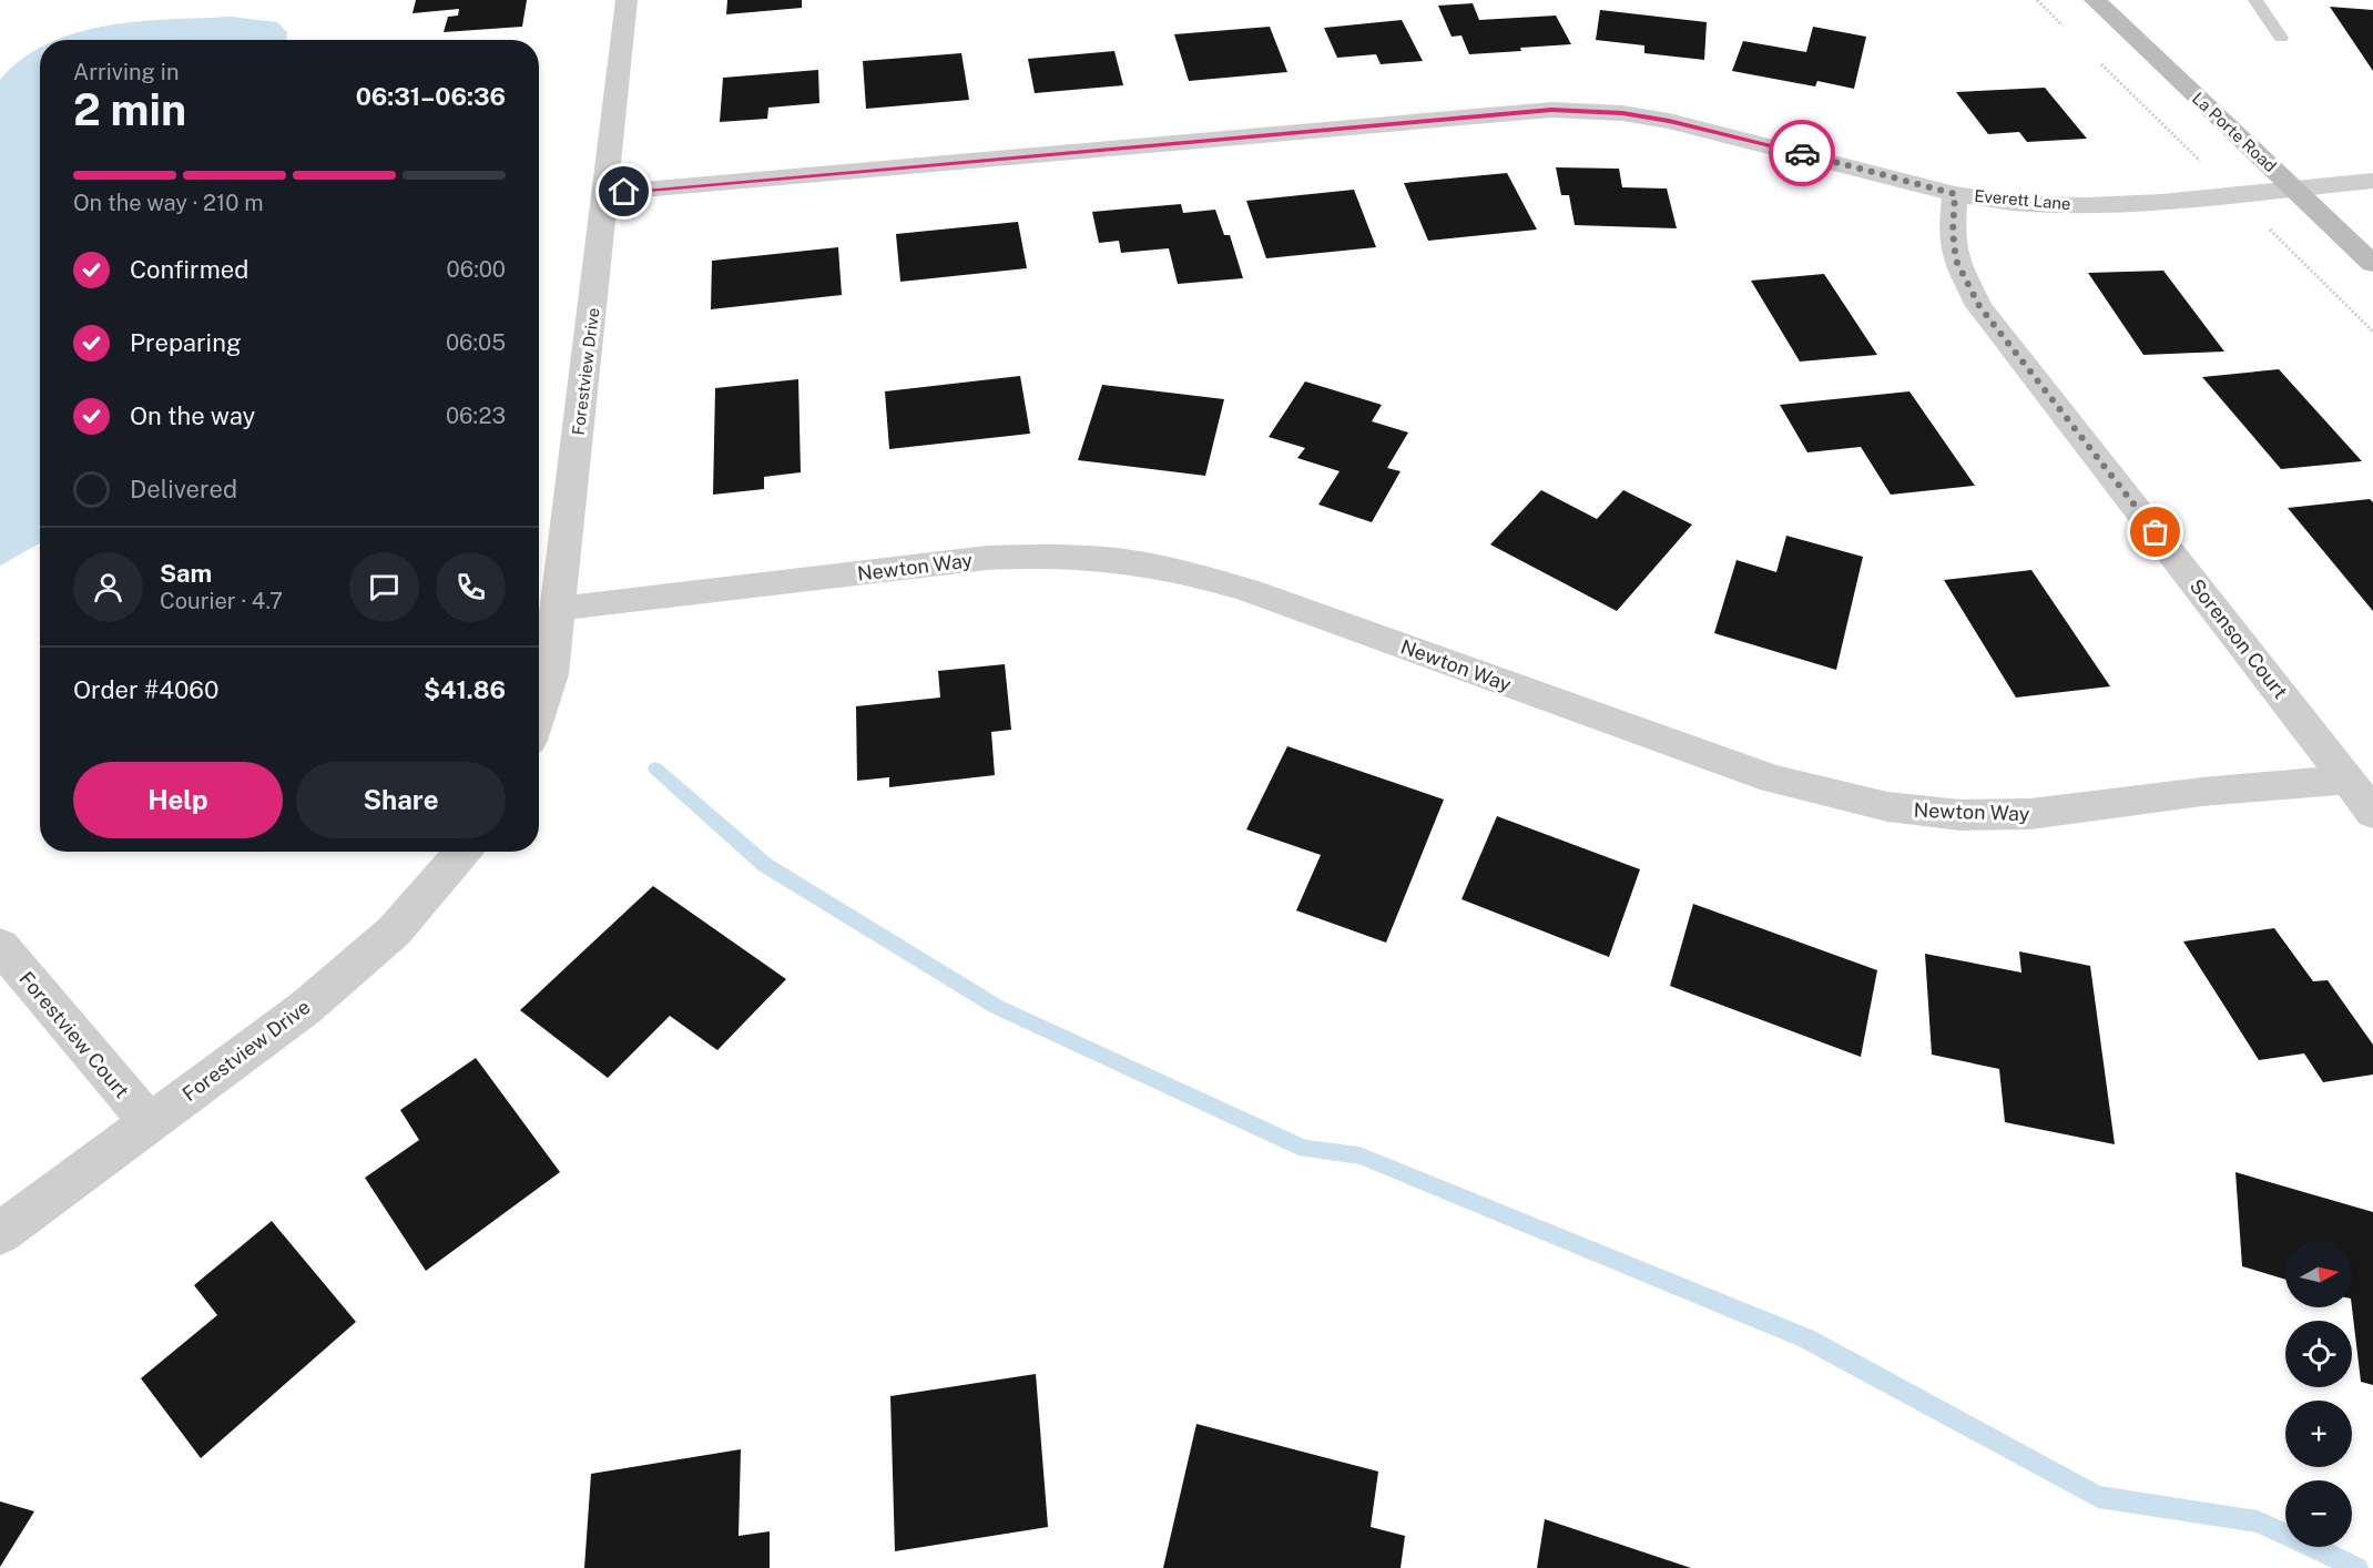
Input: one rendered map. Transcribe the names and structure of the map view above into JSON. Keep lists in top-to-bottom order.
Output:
{
  "streets": {
    "street": [
      "La Porte Road",
      "Everett Lane",
      "Forestview Drive",
      "Newton Way",
      "Sorenson Court",
      "Forestview Court"
    ]
  },
  "crossings": [
    ["La Porte Road", "Everett Lane"],
    ["Everett Lane", "Forestview Drive"],
    ["Everett Lane", "Sorenson Court"],
    ["Forestview Drive", "Newton Way"],
    ["Forestview Drive", "Forestview Court"],
    ["Newton Way", "Sorenson Court"]
  ],
  "north": "right",
  "page": {
    "heading": ["2 min", "Arriving in", "06:31–06:36"],
    "panel": [
      "Sam",
      "Courier · 4.7",
      "Order #4060",
      "$41.86"
    ],
    "bar": "On the way · 210 m",
    "list": [
      ["Confirmed", "06:00"],
      ["Preparing", "06:05"],
      ["On the way", "06:23"],
      "Delivered"
    ],
    "buttons": ["Help", "Share"],
    "map_buttons": ["+", "−"]
  }
}
